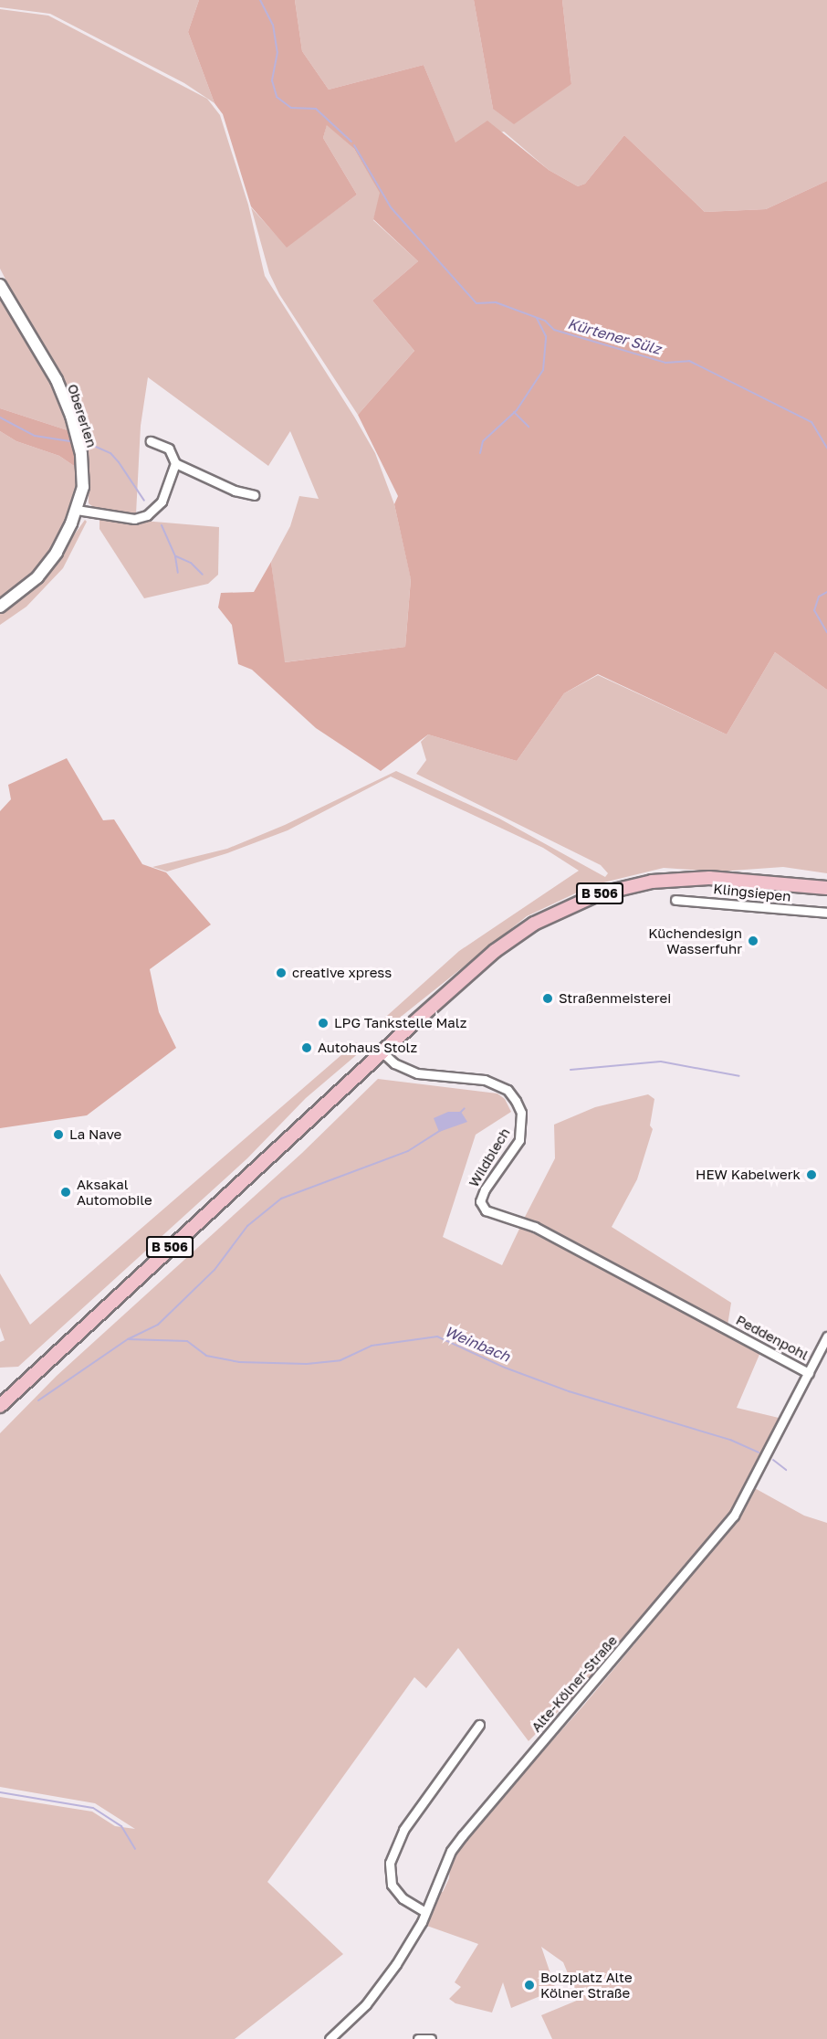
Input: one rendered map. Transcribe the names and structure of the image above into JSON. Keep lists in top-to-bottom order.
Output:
{
  "streets": {
    "main road": ["Obererlen", "B 506"],
    "street": [
      "Klingsiepen",
      "Wildblech",
      "Peddenpohl",
      "Alte-Kölner-Straße"
    ]
  },
  "crossings": [
    ["B 506", "Wildblech"],
    ["Wildblech", "Peddenpohl"],
    ["Peddenpohl", "Alte-Kölner-Straße"]
  ],
  "water": ["Kürtener Sülz", "Weinbach"],
  "places": [
    "Küchendesign Wasserfuhr",
    "creative xpress",
    "Straßenmeisterei",
    "LPG Tankstelle Malz",
    "Autohaus Stolz",
    "La Nave",
    "HEW Kabelwerk",
    "Aksakal Automobile",
    "Bolzplatz Alte Kölner Straße"
  ]
}
